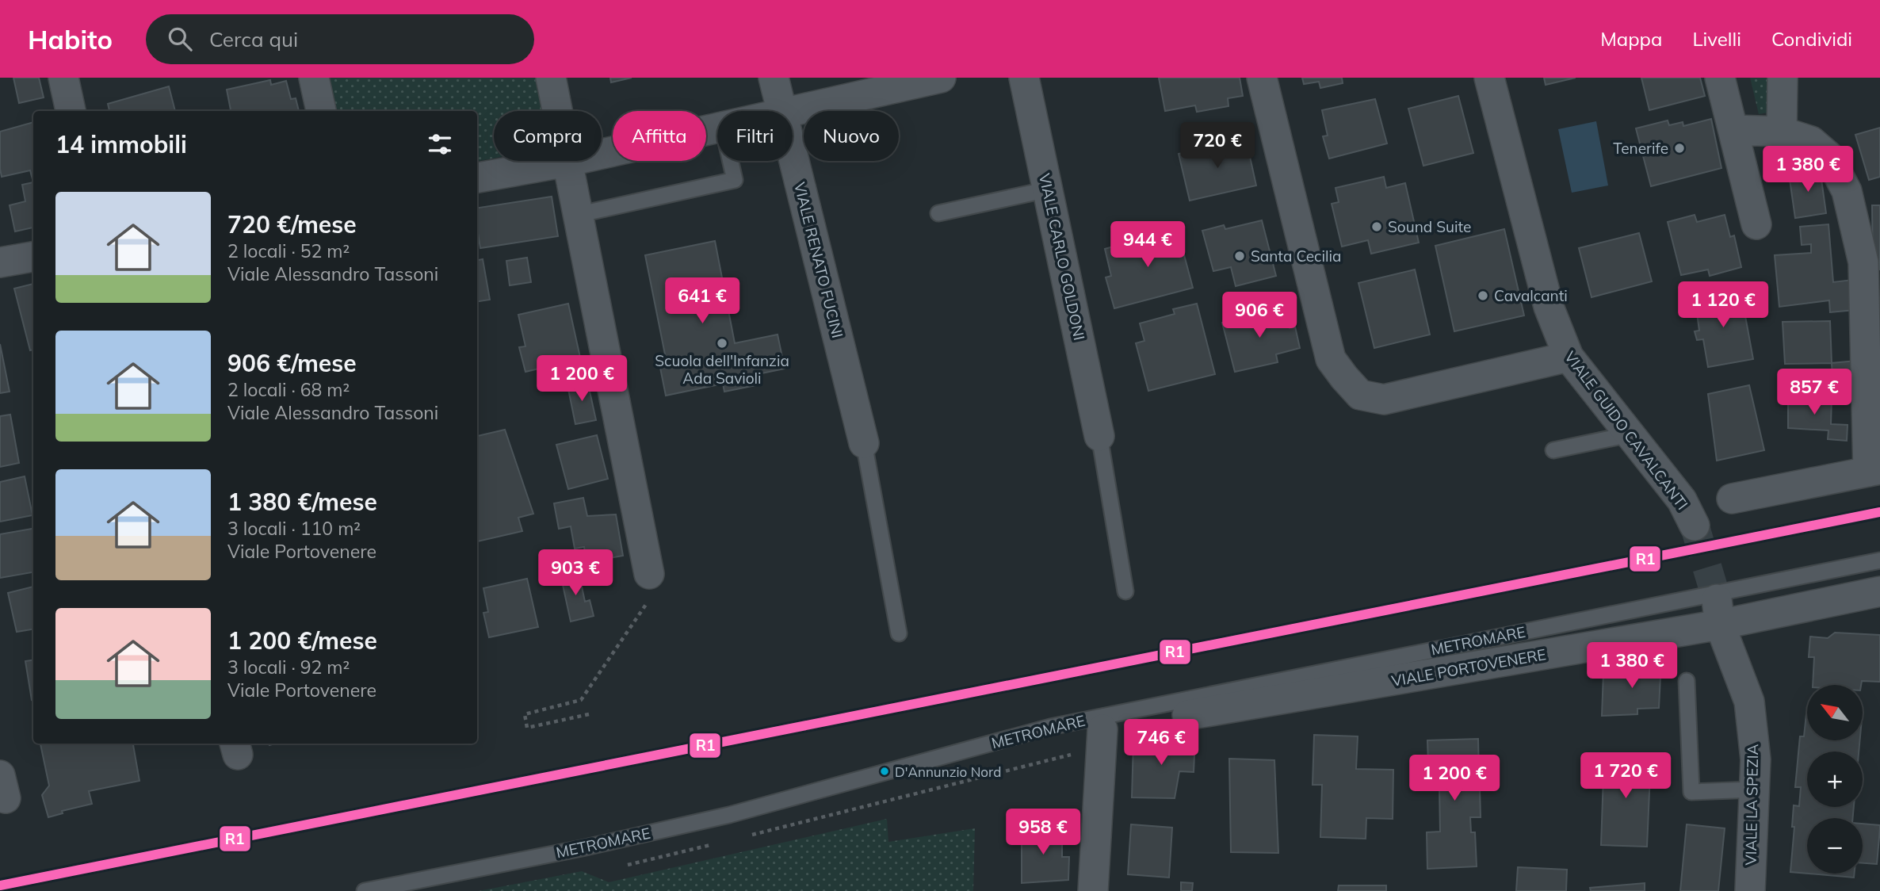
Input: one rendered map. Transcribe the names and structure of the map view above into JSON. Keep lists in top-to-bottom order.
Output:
{
  "streets": {
    "street": [
      "VIALE CARLO GOLDONI",
      "VIALE RENATO FUCINI",
      "VIALE GUIDO CAVALCANTI",
      "VIALE PORTOVENERE",
      "VIALE LA SPEZIA"
    ],
    "lane": ["METROMARE"]
  },
  "crossings": [
    ["VIALE PORTOVENERE", "VIALE LA SPEZIA"]
  ],
  "places": [
    "Tenerife",
    "Sound Suite",
    "Santa Cecilia",
    "Cavalcanti",
    "Scuola dell'Infanzia Ada Savioli",
    "D'Annunzio Nord"
  ],
  "lines": ["transit line R1"],
  "north": "top left",
  "page": {
    "header": "Habito",
    "search": "Cerca qui",
    "nav": ["Mappa", "Livelli", "Condividi"],
    "chip": [
      "Compra",
      "Affitta",
      "Filtri",
      "Nuovo"
    ],
    "heading": "14 immobili",
    "price": [
      "720 €",
      "1 380 €",
      "944 €",
      "641 €",
      "1 120 €",
      "906 €",
      "1 200 €",
      "857 €",
      "903 €",
      "1 380 €",
      "746 €",
      "1 720 €",
      "1 200 €",
      "958 €"
    ],
    "list": [
      {
        "name": "720 €/mese",
        "note": "2 locali · 52 m² · Viale Alessandro Tassoni"
      },
      {
        "name": "906 €/mese",
        "note": "2 locali · 68 m² · Viale Alessandro Tassoni"
      },
      {
        "name": "1 380 €/mese",
        "note": "3 locali · 110 m² · Viale Portovenere"
      },
      {
        "name": "1 200 €/mese",
        "note": "3 locali · 92 m² · Viale Portovenere"
      }
    ],
    "map_buttons": ["+", "−"]
  }
}
